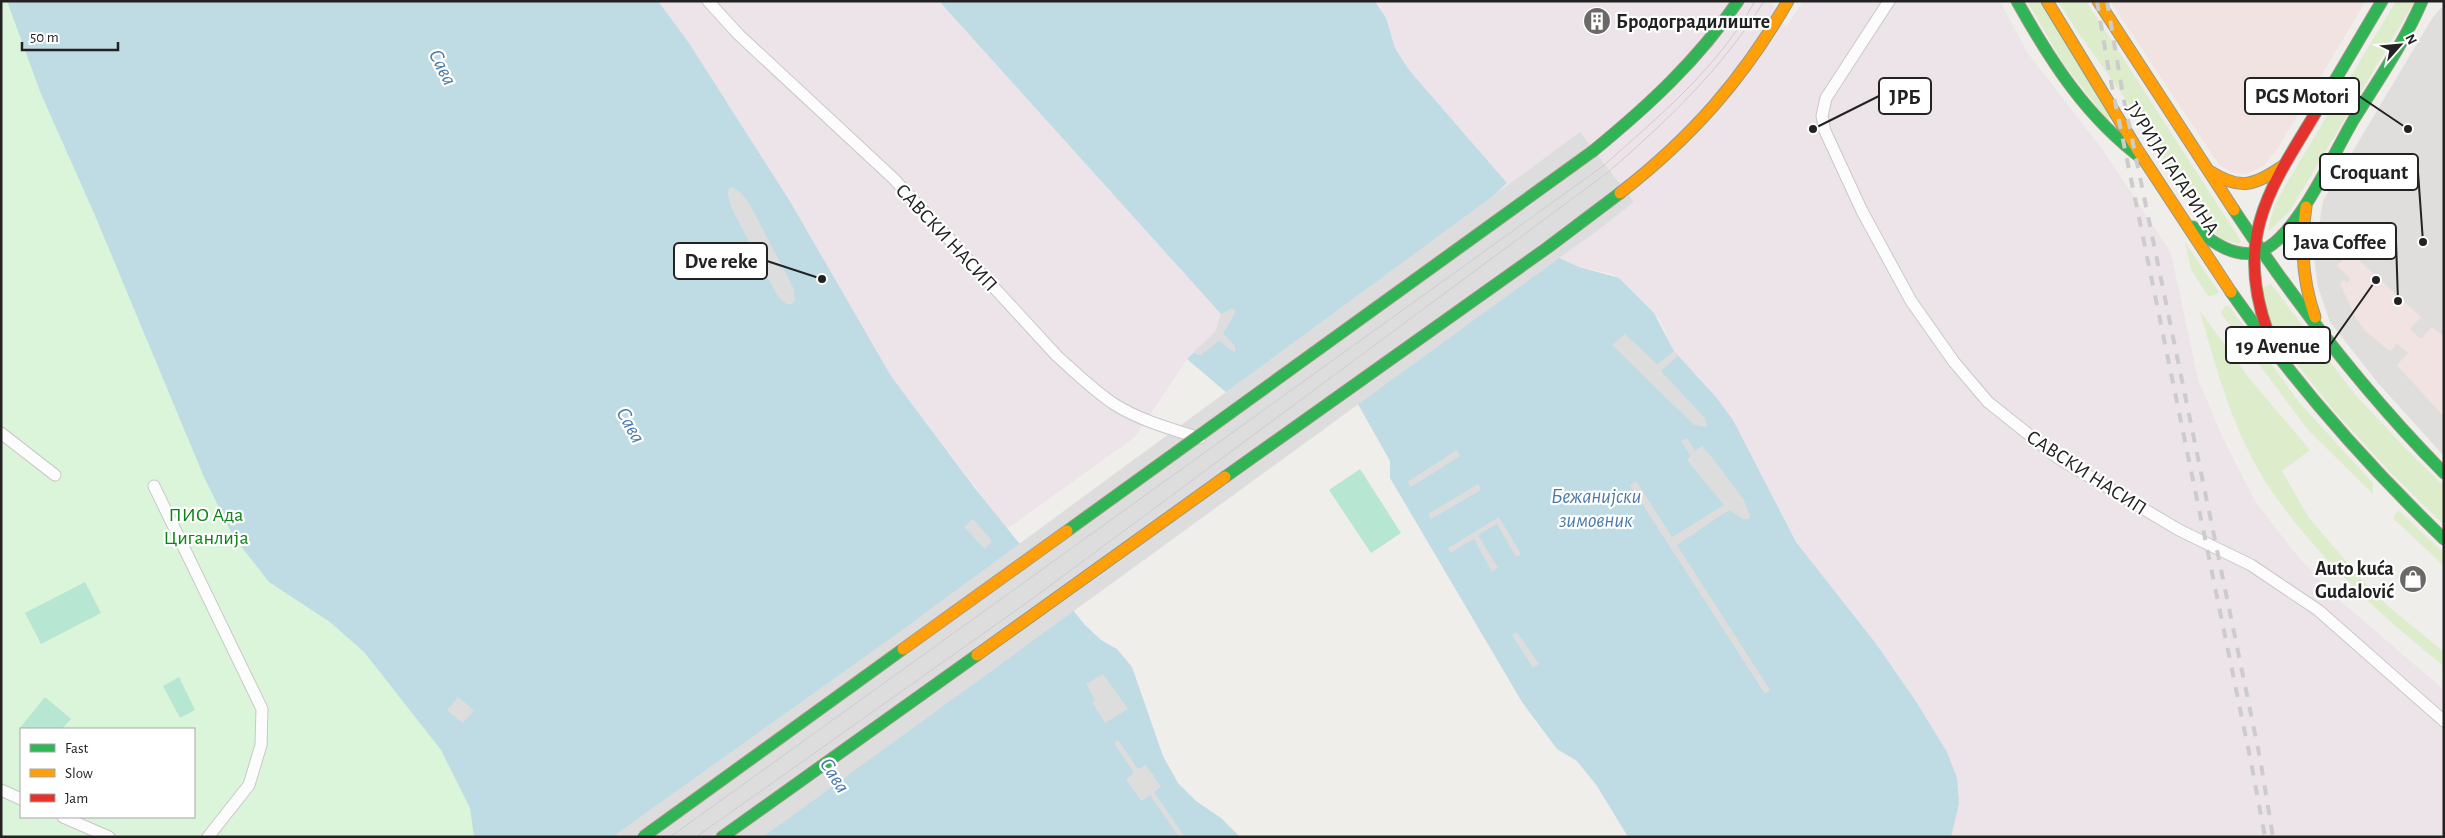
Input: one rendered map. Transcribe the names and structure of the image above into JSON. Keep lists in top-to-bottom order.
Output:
{
  "streets": {
    "main road": ["ЈУРИЈА ГАГАРИНА"],
    "street": ["САВСКИ НАСИП"]
  },
  "water": ["Сава", "Бежанијски зимовник"],
  "parks": ["ПИО Ада Циганлија"],
  "places": {
    "building": ["Бродоградилиште"],
    "other": [
      "ЈРБ",
      "PGS Motori",
      "Croquant",
      "Dve reke",
      "19 Avenue",
      "Java Coffee"
    ],
    "shop": ["Auto kuća Gudalović"]
  },
  "legend": ["Fast", "Slow", "Jam"],
  "scale_bar": "50 m",
  "north": "top right"
}
